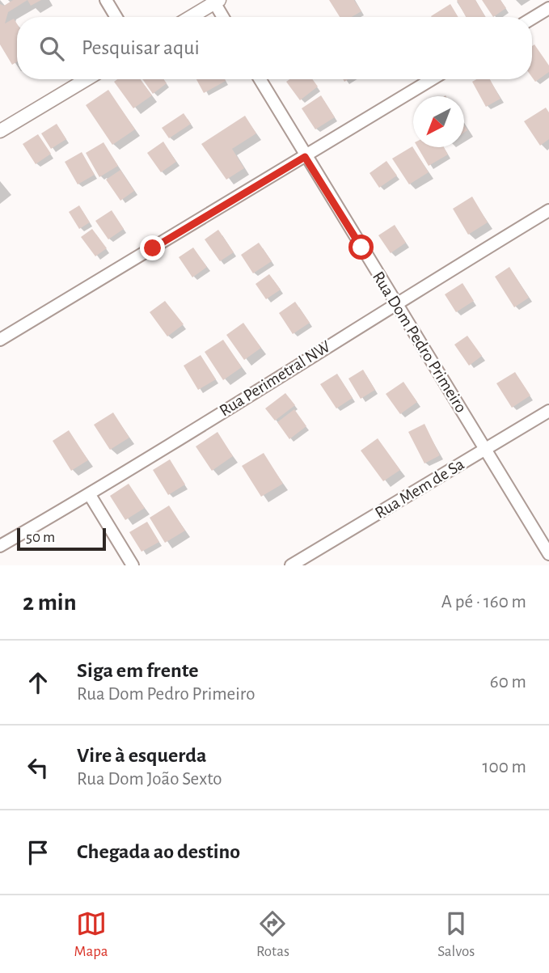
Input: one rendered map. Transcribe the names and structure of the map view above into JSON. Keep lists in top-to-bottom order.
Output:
{
  "streets": {
    "street": ["Rua Dom Pedro Primeiro", "Rua Perimetral NW", "Rua Mem de Sa"]
  },
  "crossings": [
    ["Rua Dom Pedro Primeiro", "Rua Perimetral NW"],
    ["Rua Dom Pedro Primeiro", "Rua Mem de Sa"]
  ],
  "scale_bar": "50 m",
  "north": "bottom left",
  "page": {
    "search": "Pesquisar aqui",
    "scale": "50 m",
    "heading": ["2 min", "A pé · 160 m"],
    "list": [
      ["Siga em frente", "Rua Dom Pedro Primeiro", "60 m"],
      ["Vire à esquerda", "Rua Dom João Sexto", "100 m"],
      "Chegada ao destino"
    ],
    "nav": ["Mapa", "Rotas", "Salvos"]
  }
}
